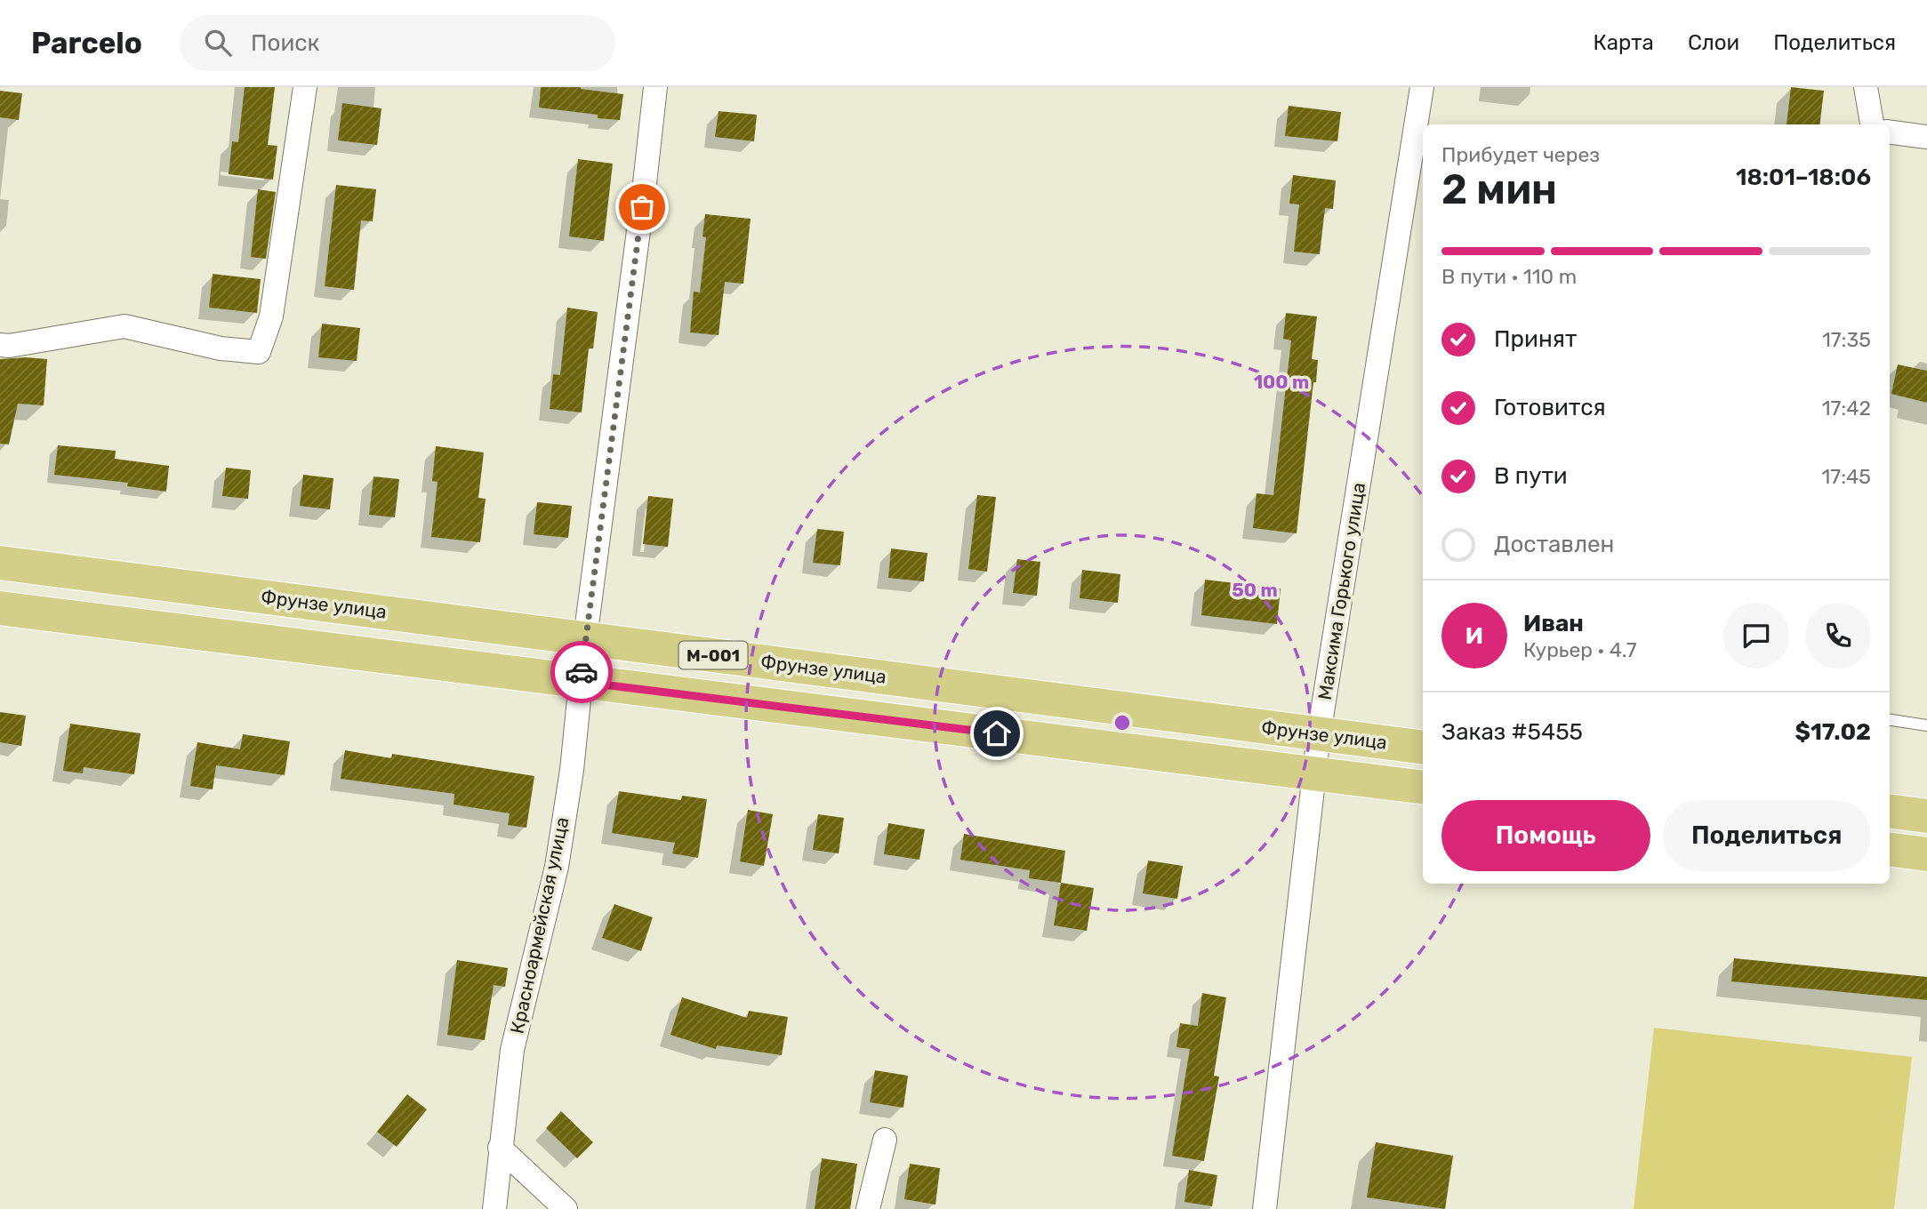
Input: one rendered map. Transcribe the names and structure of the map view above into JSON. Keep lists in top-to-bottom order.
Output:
{
  "streets": {
    "main road": ["Фрунзе улица", "M-001"],
    "street": ["Максима Горького улица", "Красноармейская улица"]
  },
  "crossings": [
    ["Максима Горького улица", "Фрунзе улица"],
    ["Фрунзе улица", "Красноармейская улица"]
  ],
  "page": {
    "header": "Parcelo",
    "search": "Поиск",
    "nav": ["Карта", "Слои", "Поделиться"],
    "heading": ["2 мин", "Прибудет через", "18:01–18:06"],
    "panel": [
      "Иван",
      "Курьер · 4.7",
      "Заказ #5455",
      "$17.02"
    ],
    "bar": "В пути · 110 m",
    "list": [
      ["Принят", "17:35"],
      ["Готовится", "17:42"],
      ["В пути", "17:45"],
      "Доставлен"
    ],
    "round": "И",
    "buttons": ["Помощь", "Поделиться"]
  },
  "rings": ["100 m", "50 m"]
}
